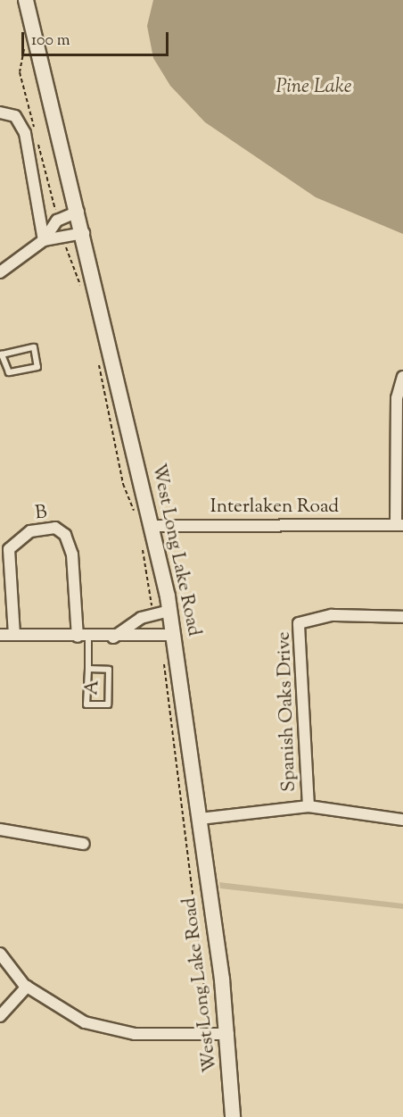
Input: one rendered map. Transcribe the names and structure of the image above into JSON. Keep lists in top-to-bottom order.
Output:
{
  "streets": {
    "main road": ["West Long Lake Road"],
    "street": ["Interlaken Road", "B", "Spanish Oaks Drive"],
    "lane": ["A"]
  },
  "crossings": [
    ["Interlaken Road", "West Long Lake Road"],
    ["B", "A"],
    ["West Long Lake Road", "Spanish Oaks Drive"]
  ],
  "water": ["Pine Lake"],
  "scale_bar": "100 m"
}
